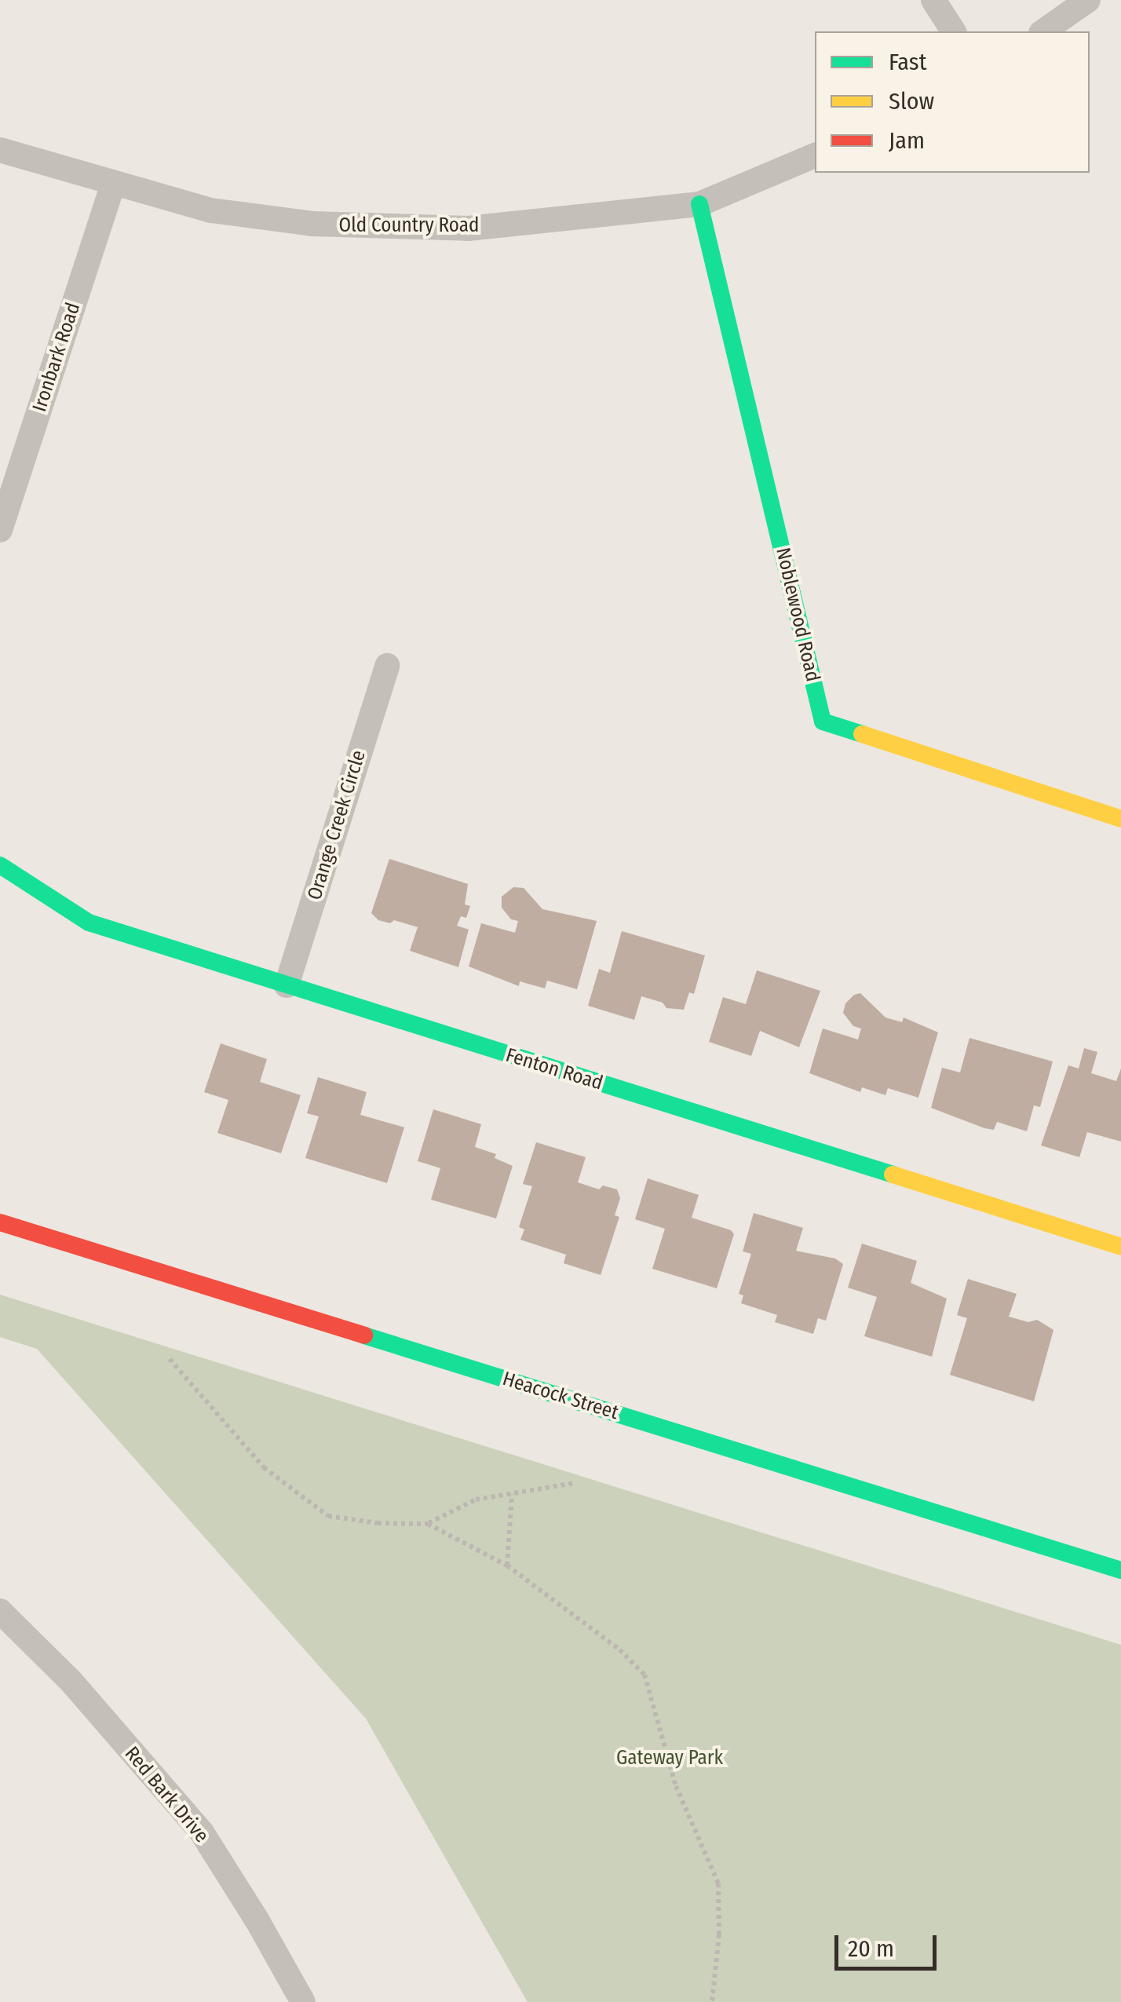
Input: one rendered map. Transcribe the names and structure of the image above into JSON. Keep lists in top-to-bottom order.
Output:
{
  "streets": {
    "street": [
      "Old Country Road",
      "Ironbark Road",
      "Noblewood Road",
      "Orange Creek Circle",
      "Fenton Road",
      "Heacock Street",
      "Red Bark Drive"
    ]
  },
  "crossings": [
    ["Old Country Road", "Ironbark Road"],
    ["Old Country Road", "Noblewood Road"],
    ["Orange Creek Circle", "Fenton Road"]
  ],
  "parks": ["Gateway Park"],
  "legend": ["Fast", "Slow", "Jam"],
  "scale_bar": "20 m"
}
